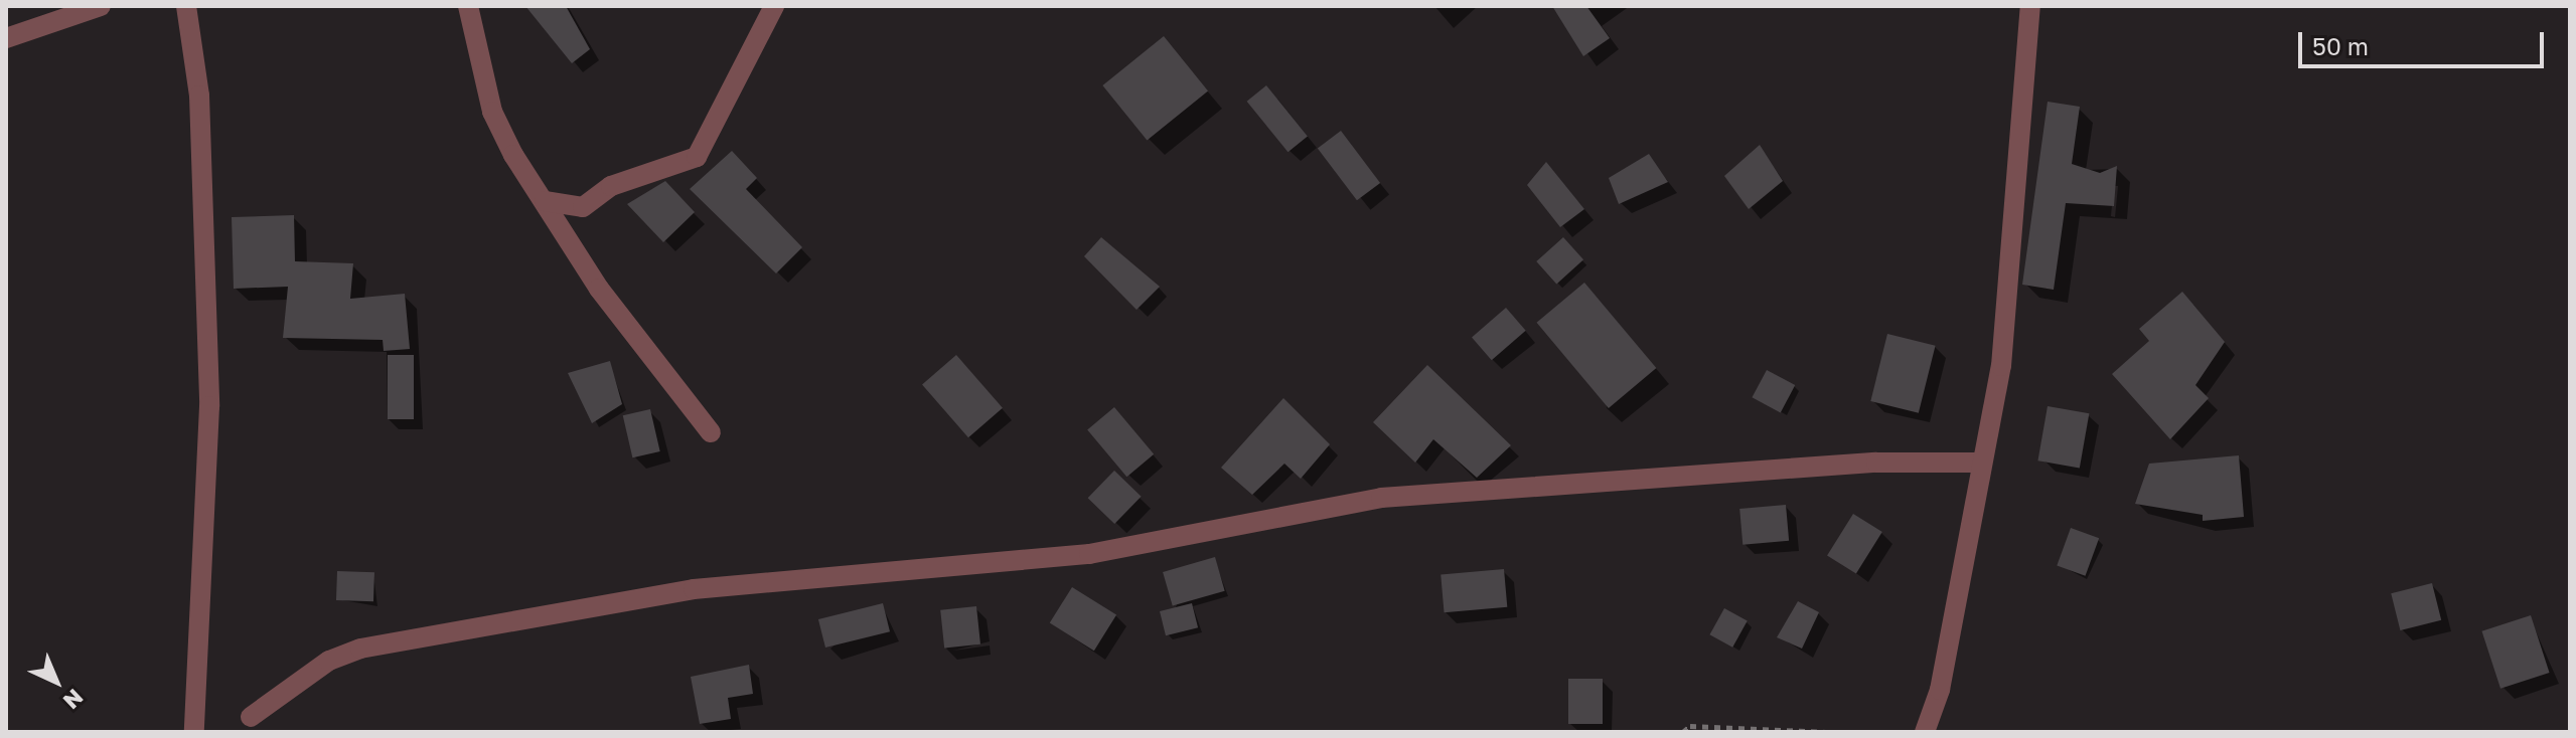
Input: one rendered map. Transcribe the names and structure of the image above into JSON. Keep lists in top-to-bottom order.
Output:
{
  "scale_bar": "50 m",
  "north": "bottom right"
}
